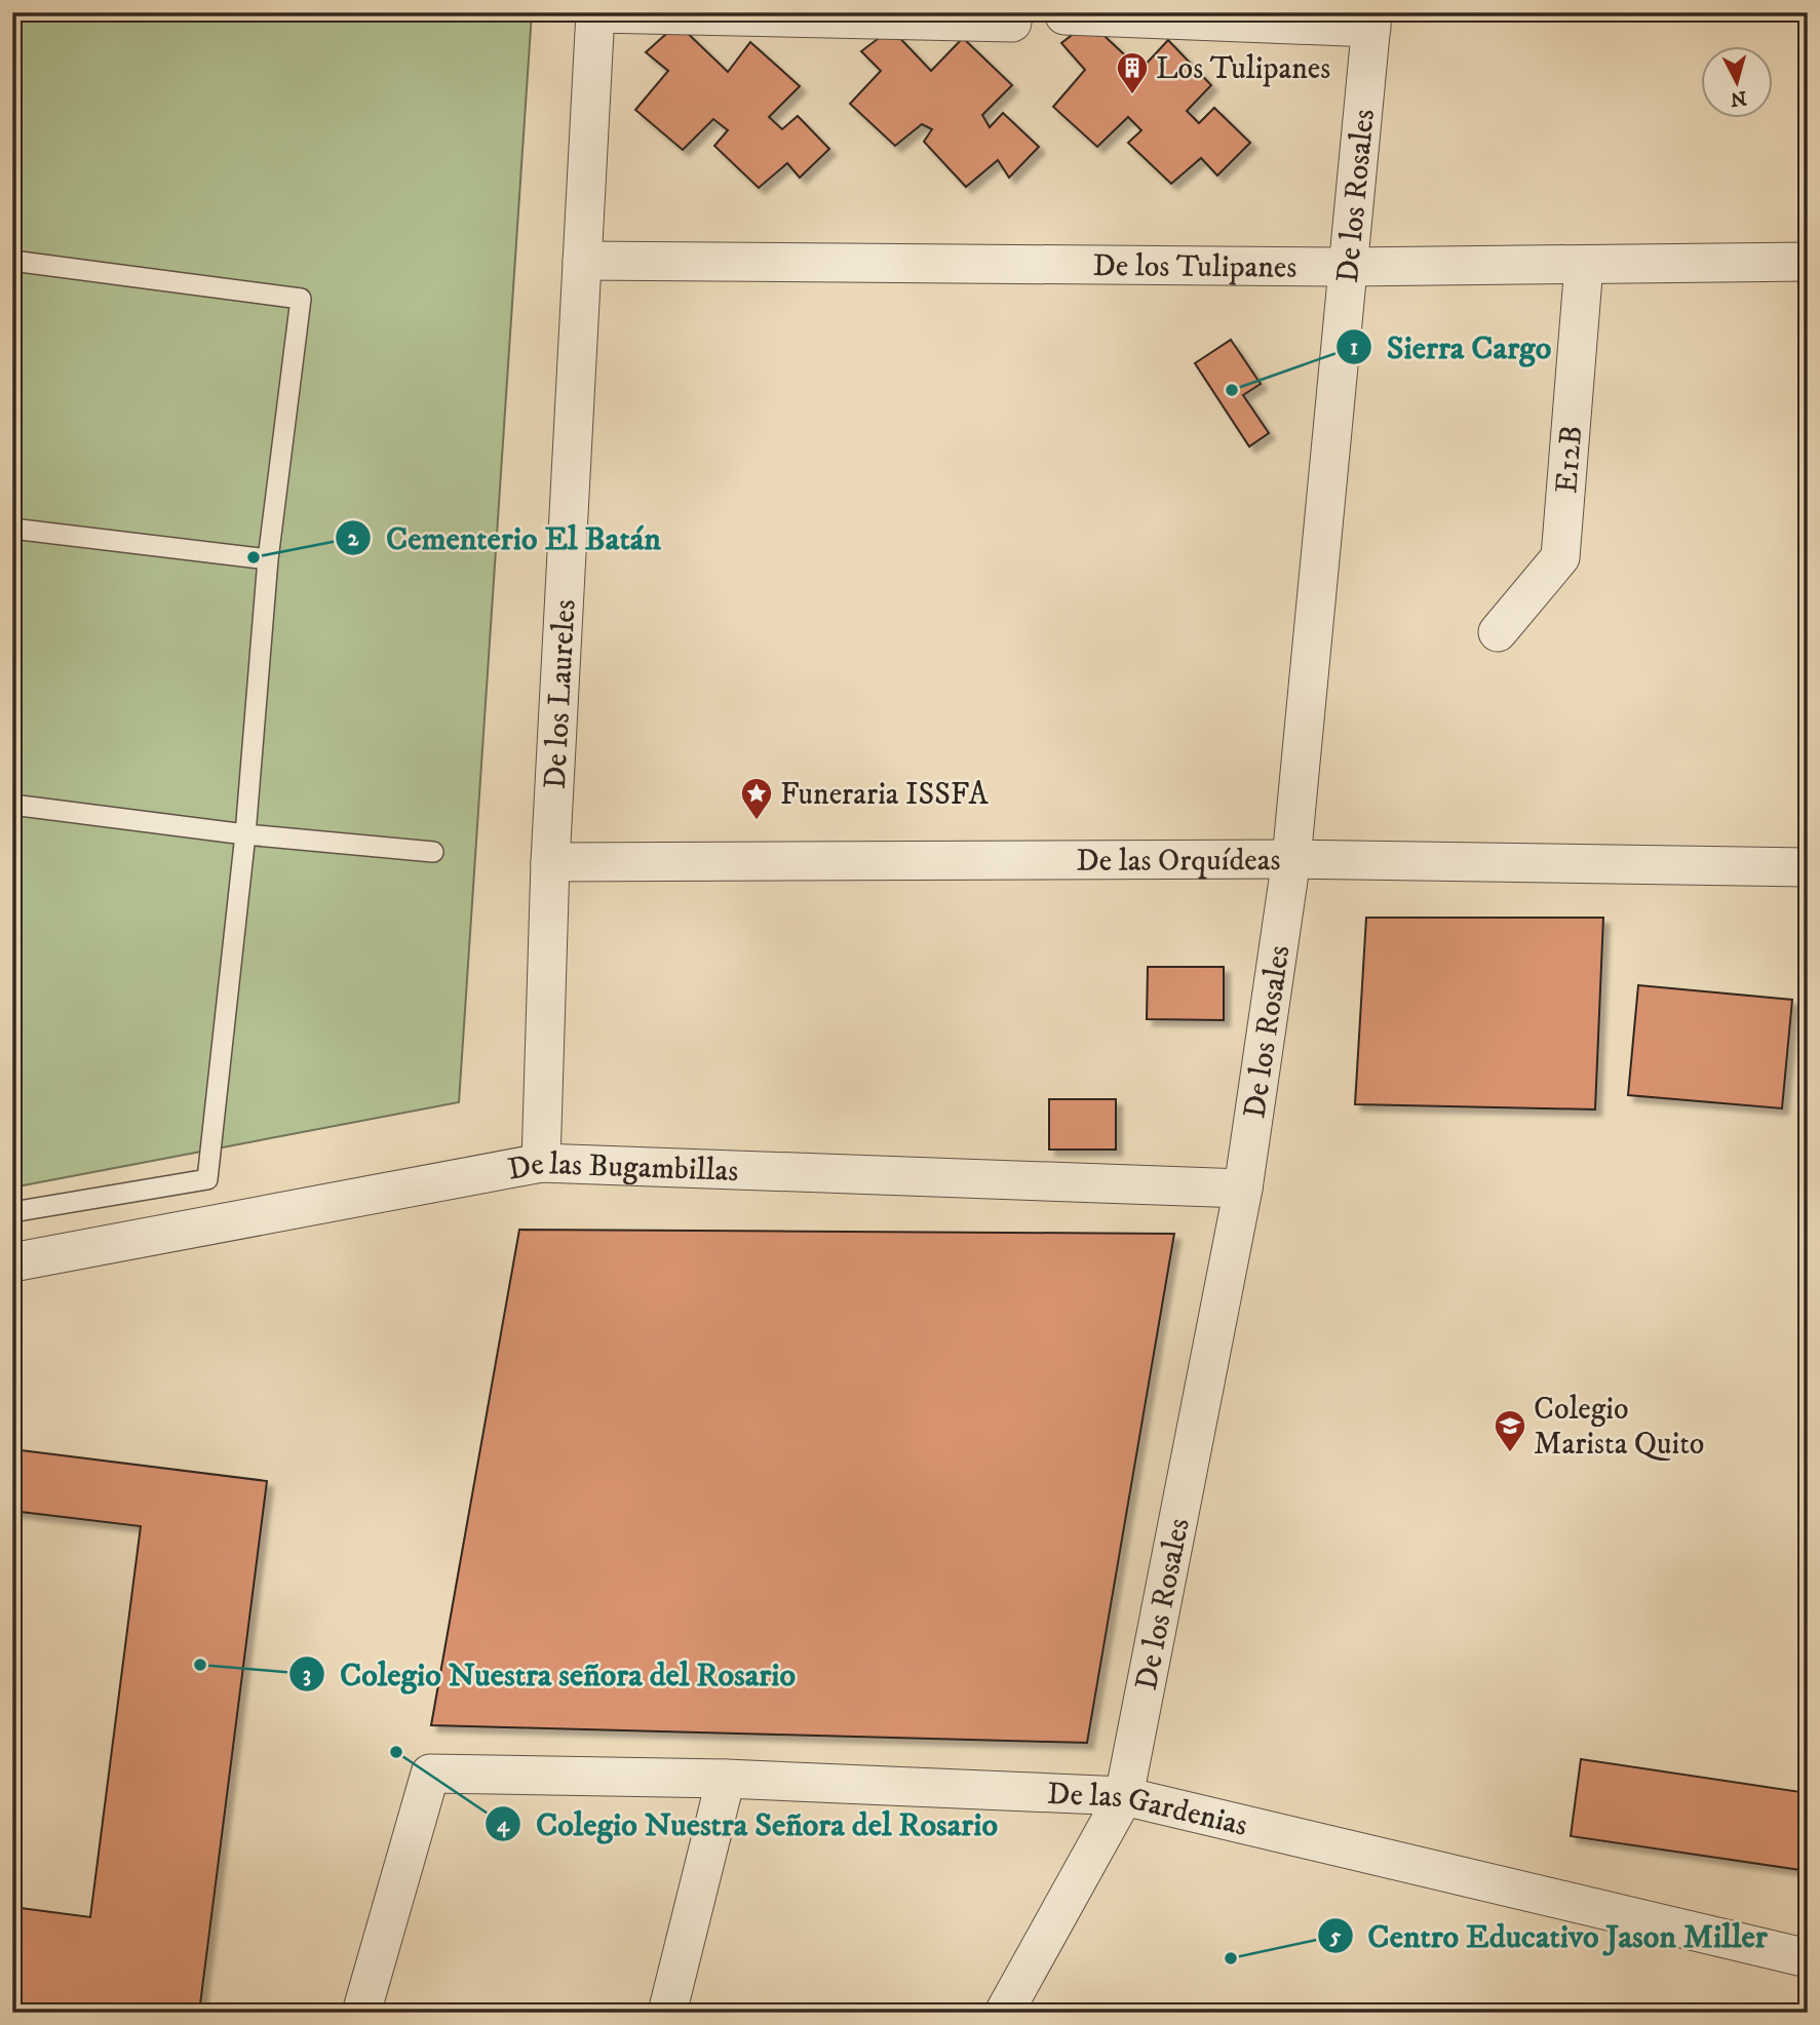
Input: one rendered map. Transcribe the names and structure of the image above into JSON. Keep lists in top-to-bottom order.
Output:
{
  "streets": {
    "street": [
      "De los Rosales",
      "De los Tulipanes",
      "E12B",
      "De los Laureles",
      "De las Orquídeas",
      "De las Bugambillas",
      "De las Gardenias"
    ]
  },
  "crossings": [
    ["De los Rosales", "De los Tulipanes"],
    ["De los Rosales", "De las Orquídeas"],
    ["De los Rosales", "De las Bugambillas"],
    ["De los Rosales", "De las Gardenias"],
    ["De los Tulipanes", "E12B"],
    ["De los Tulipanes", "De los Laureles"],
    ["De los Laureles", "De las Orquídeas"],
    ["De los Laureles", "De las Bugambillas"]
  ],
  "places": {
    "building": ["Los Tulipanes"],
    "other": [
      "Sierra Cargo",
      "Cementerio El Batán",
      "Colegio Nuestra señora del Rosario",
      "Colegio Nuestra Señora del Rosario",
      "Centro Educativo Jason Miller"
    ],
    "place": ["Funeraria ISSFA"],
    "school or university": ["Colegio Marista Quito"]
  },
  "north": "bottom"
}
